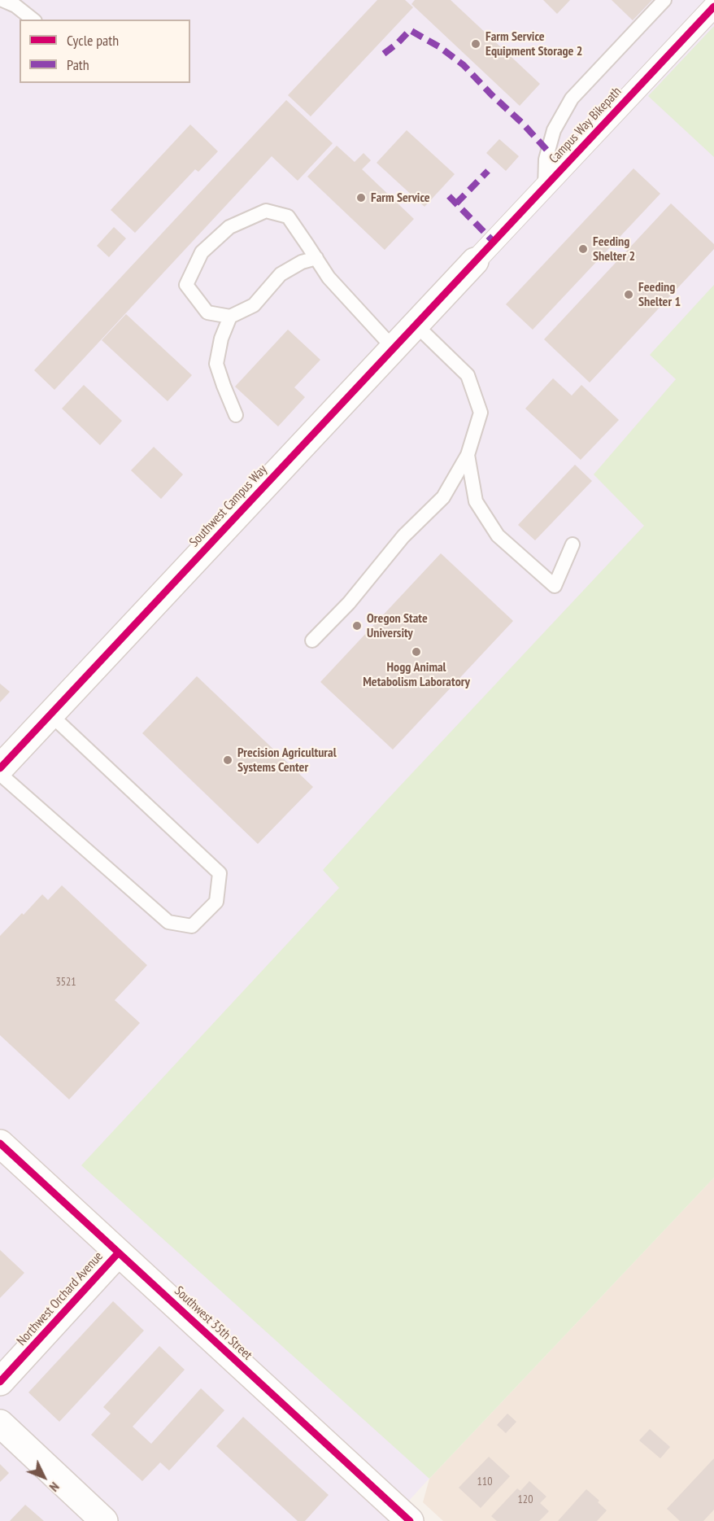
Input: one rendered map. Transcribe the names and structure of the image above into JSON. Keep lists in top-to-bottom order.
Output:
{
  "streets": {
    "street": [
      "Campus Way Bikepath",
      "Southwest Campus Way",
      "Northwest Orchard Avenue",
      "Southwest 35th Street"
    ]
  },
  "crossings": [
    ["Campus Way Bikepath", "Southwest Campus Way"],
    ["Northwest Orchard Avenue", "Southwest 35th Street"]
  ],
  "places": [
    "Farm Service Equipment Storage 2",
    "Farm Service",
    "Feeding Shelter 2",
    "Feeding Shelter 1",
    "Oregon State University",
    "Hogg Animal Metabolism Laboratory",
    "Precision Agricultural Systems Center"
  ],
  "house_numbers": ["3521", "110", "120"],
  "legend": ["Cycle path", "Path"],
  "north": "bottom right"
}
